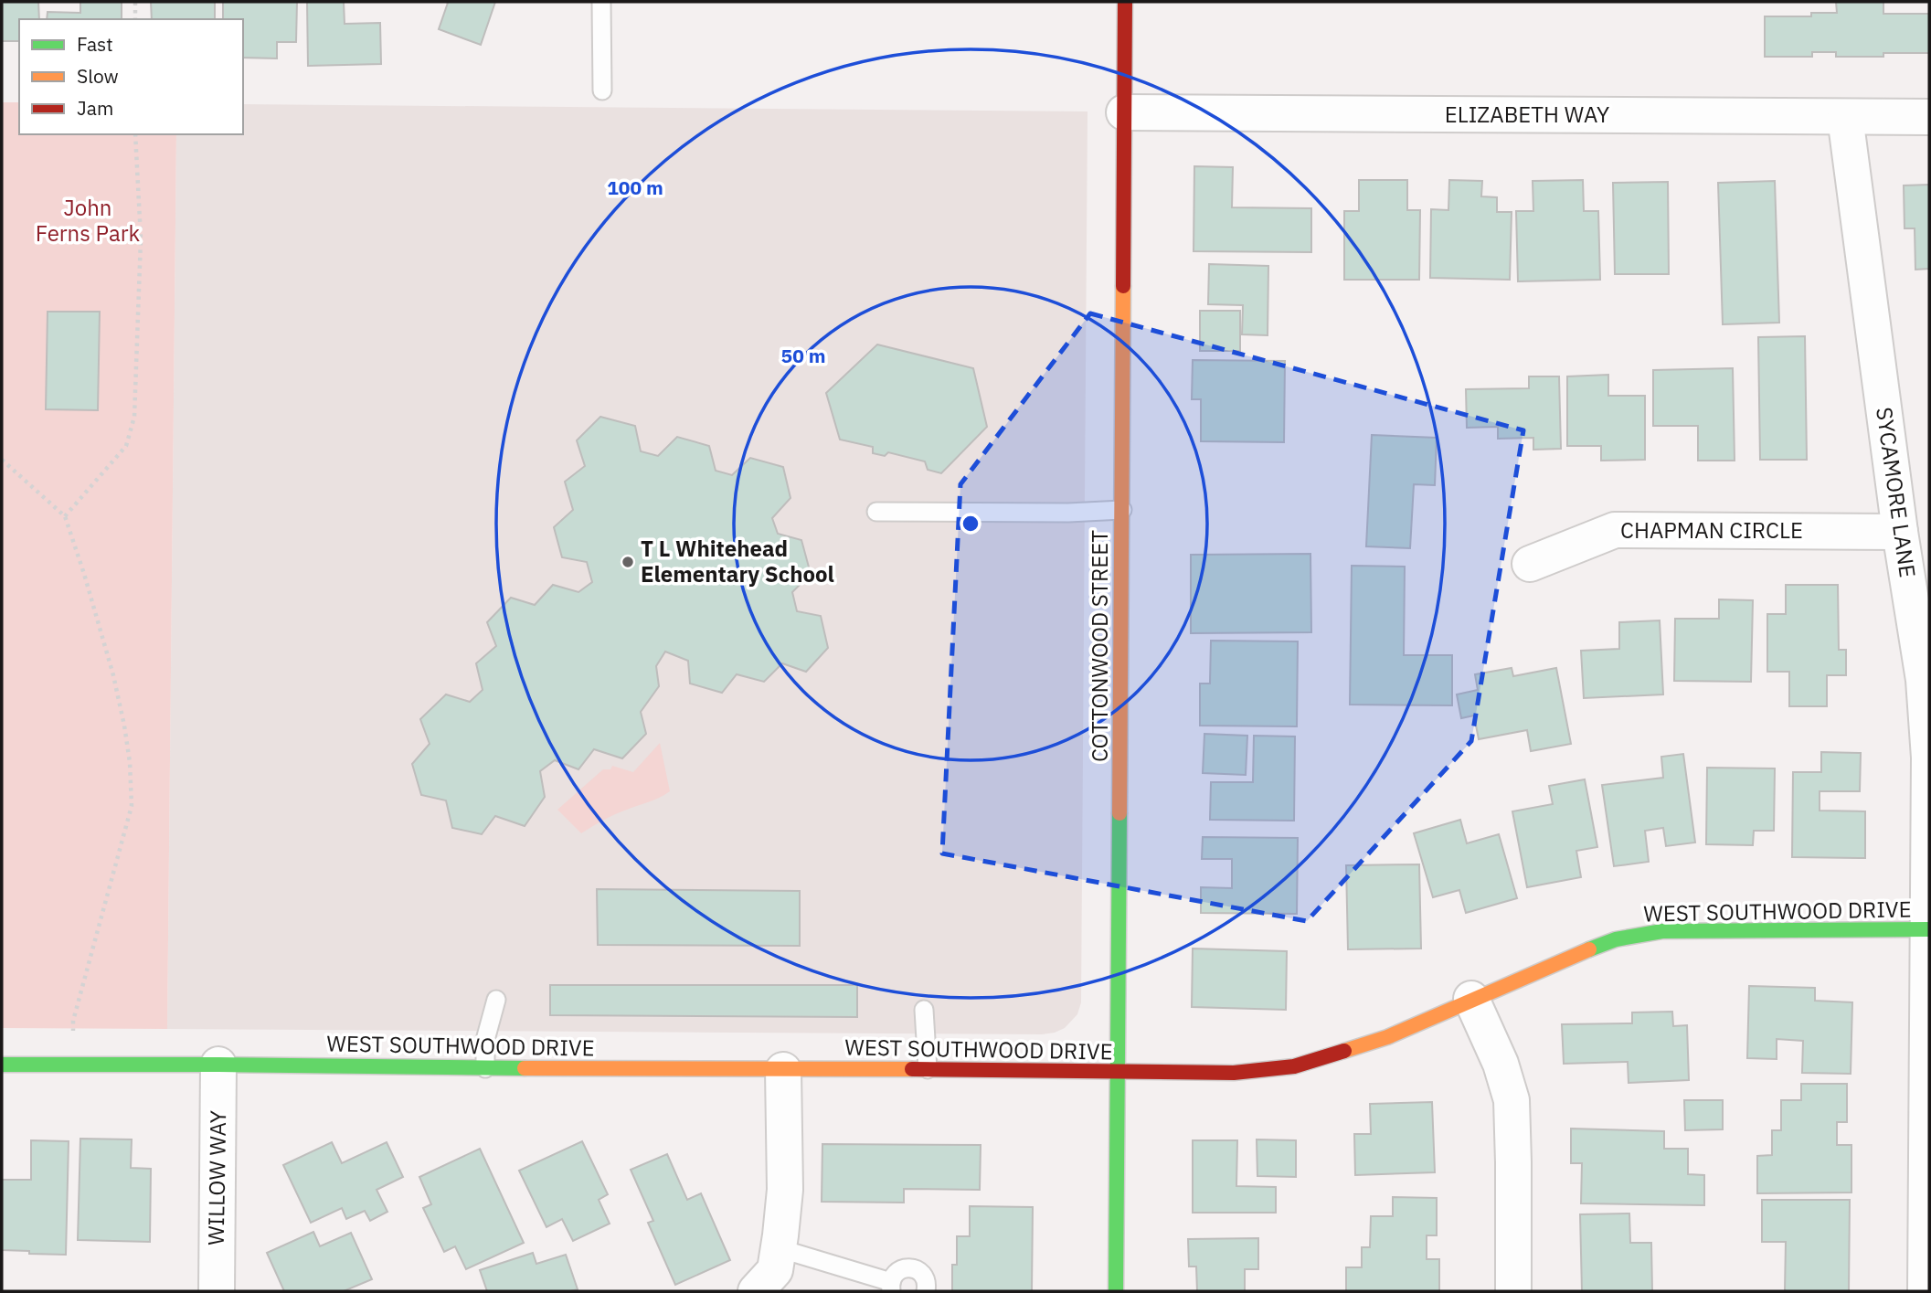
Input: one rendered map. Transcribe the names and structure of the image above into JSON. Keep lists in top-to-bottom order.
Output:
{
  "streets": {
    "street": [
      "ELIZABETH WAY",
      "SYCAMORE LANE",
      "CHAPMAN CIRCLE",
      "COTTONWOOD STREET",
      "WEST SOUTHWOOD DRIVE",
      "WILLOW WAY"
    ]
  },
  "crossings": [
    ["ELIZABETH WAY", "SYCAMORE LANE"],
    ["ELIZABETH WAY", "COTTONWOOD STREET"],
    ["SYCAMORE LANE", "CHAPMAN CIRCLE"],
    ["SYCAMORE LANE", "WEST SOUTHWOOD DRIVE"],
    ["COTTONWOOD STREET", "WEST SOUTHWOOD DRIVE"],
    ["WEST SOUTHWOOD DRIVE", "WILLOW WAY"]
  ],
  "parks": ["John Ferns Park"],
  "places": ["T L Whitehead Elementary School"],
  "legend": ["Fast", "Slow", "Jam"],
  "rings": ["100 m", "50 m"]
}
